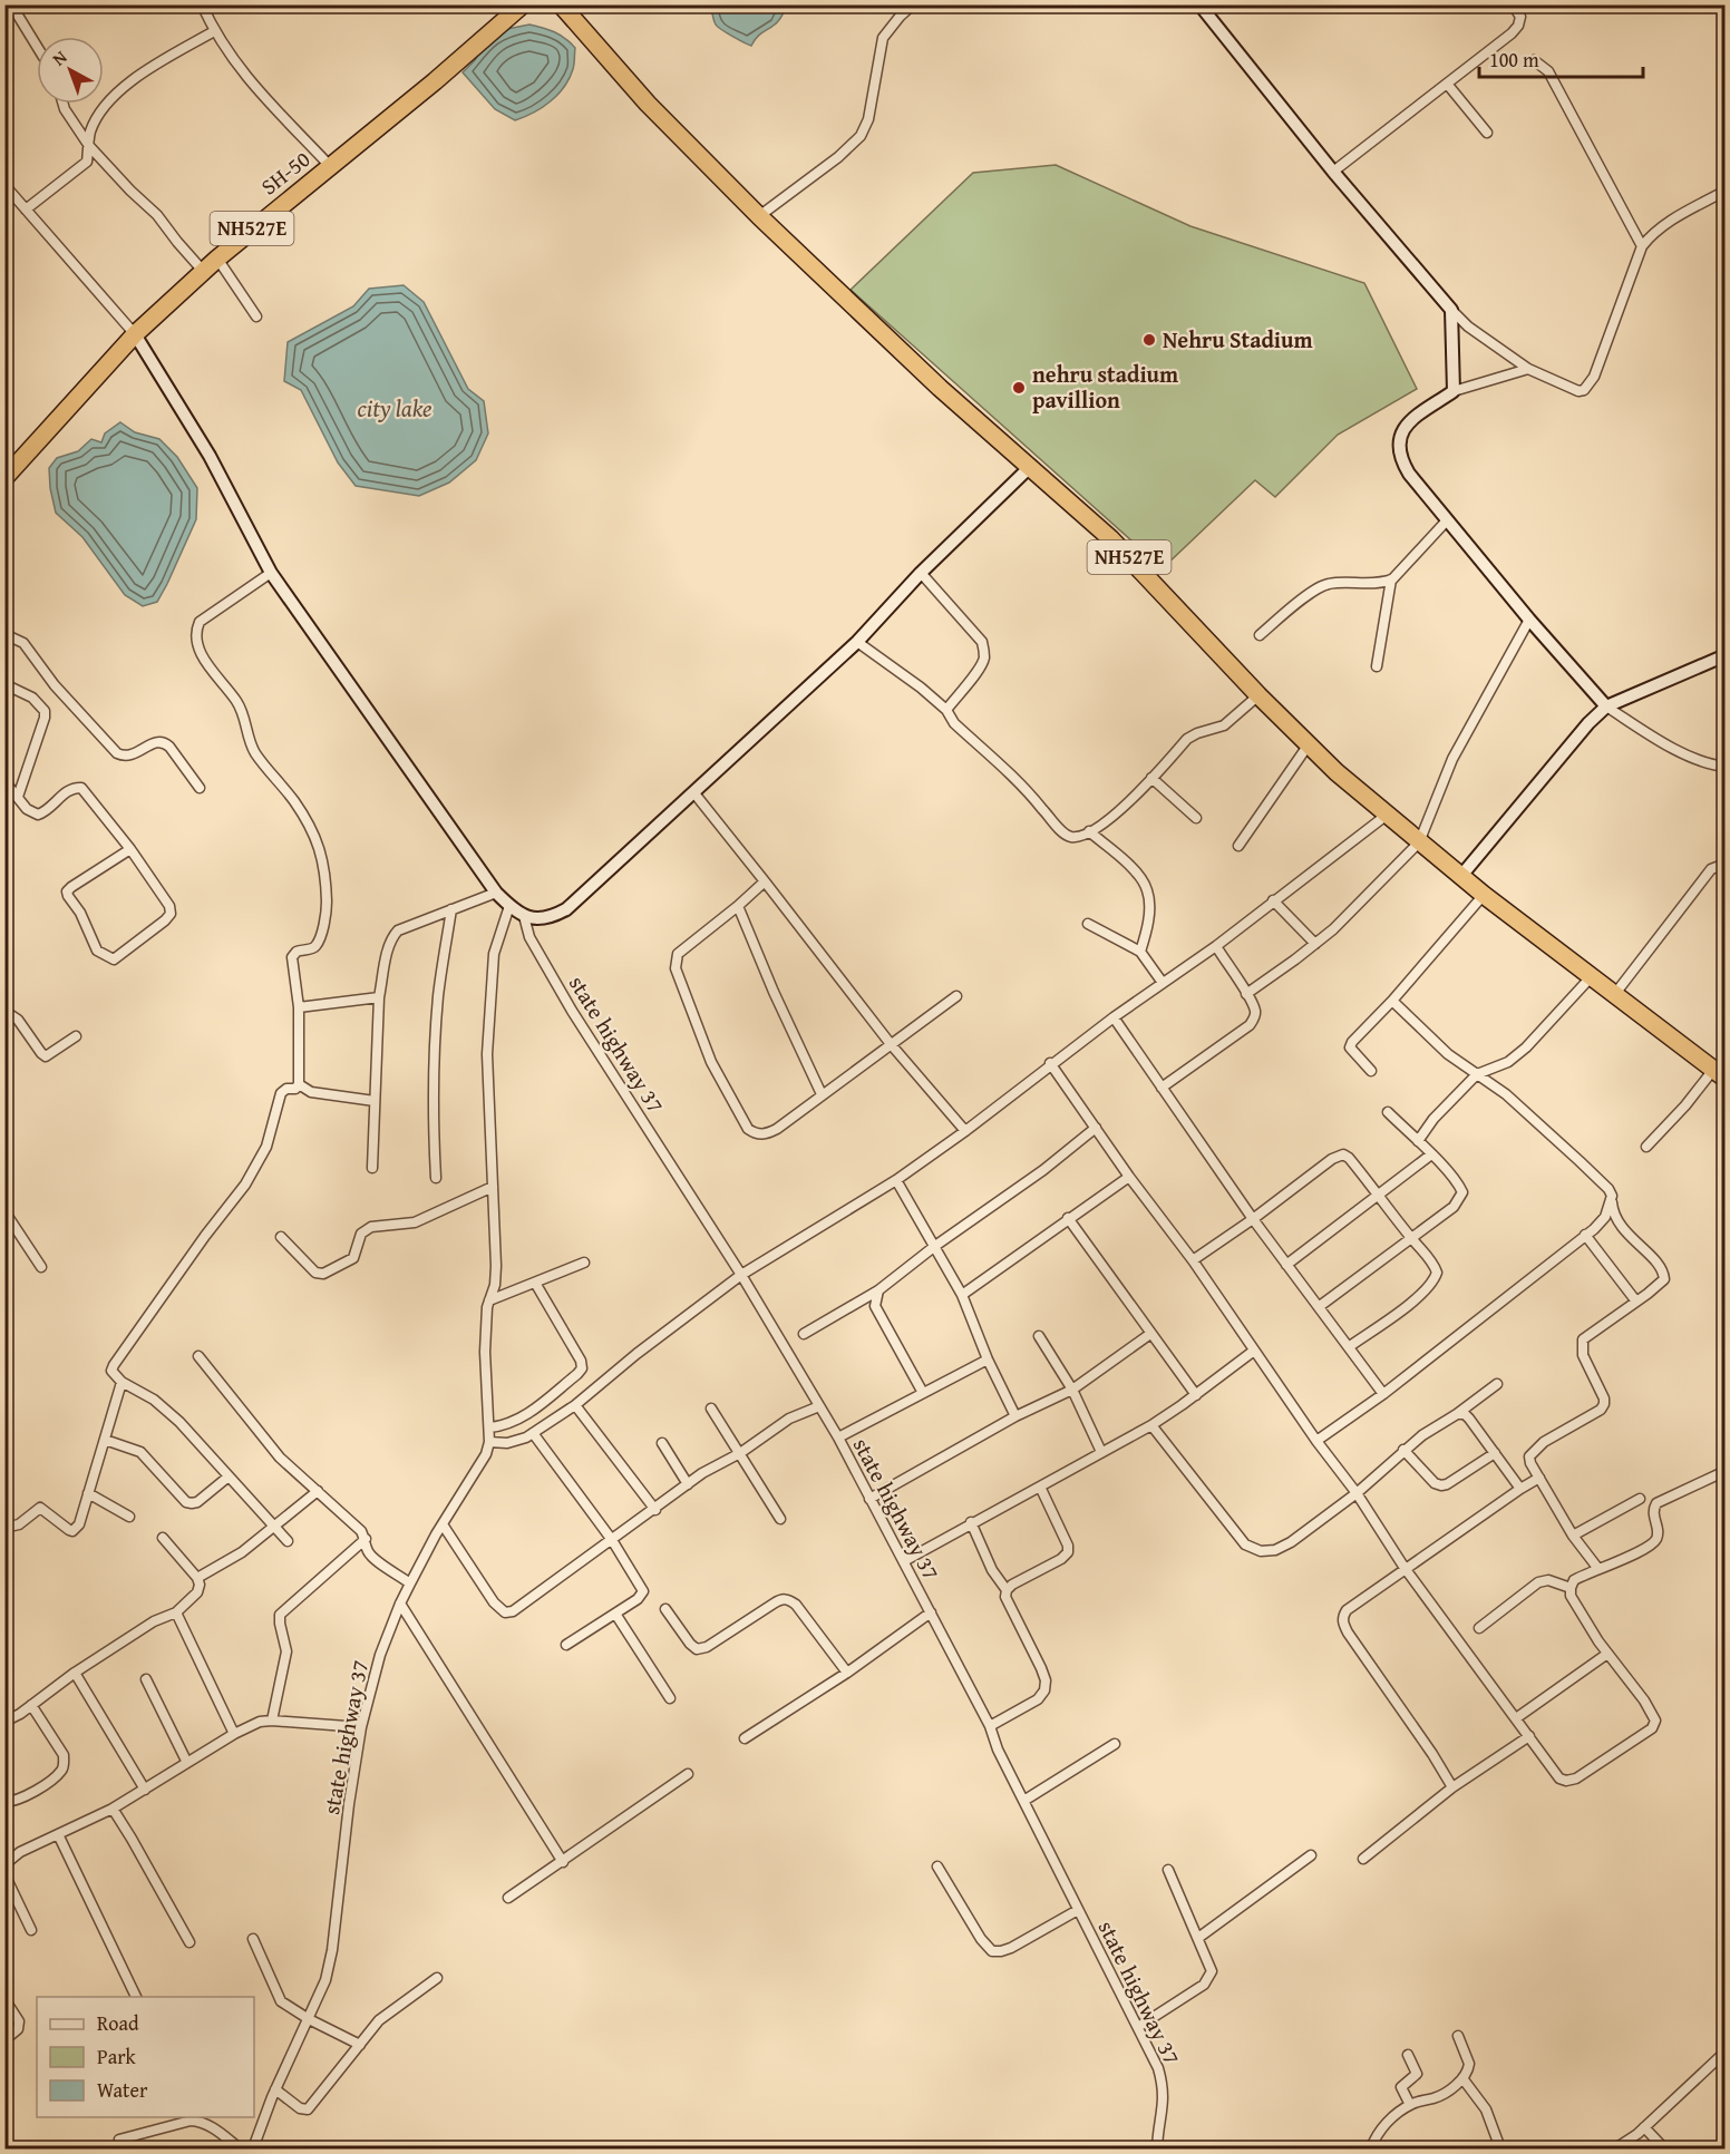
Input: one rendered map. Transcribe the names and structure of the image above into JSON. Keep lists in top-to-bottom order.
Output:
{
  "streets": {
    "highway": ["SH-50", "NH527E"],
    "street": ["state highway 37"]
  },
  "water": ["city lake"],
  "places": ["Nehru Stadium", "nehru stadium pavillion"],
  "legend": ["Road", "Park", "Water"],
  "scale_bar": "100 m",
  "north": "top left"
}
